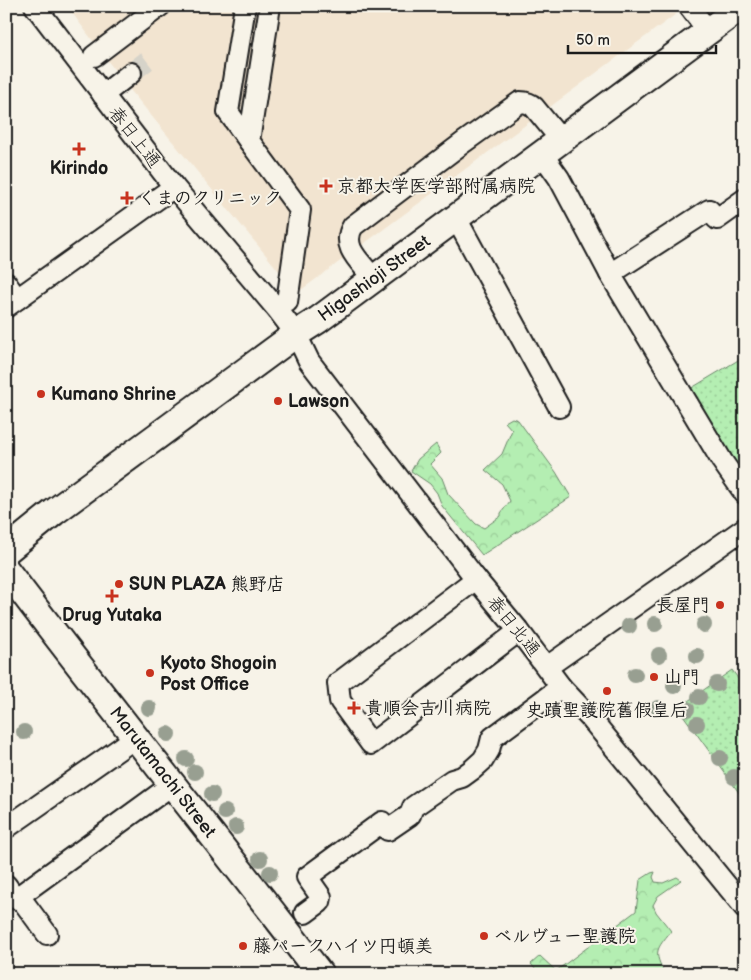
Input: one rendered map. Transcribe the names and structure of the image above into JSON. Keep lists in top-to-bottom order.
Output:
{
  "streets": {
    "main road": ["Higashioji Street", "Marutamachi Street"],
    "street": ["春日上通", "春日北通"]
  },
  "crossings": [
    ["春日上通", "Higashioji Street"],
    ["春日上通", "春日北通"],
    ["Higashioji Street", "春日北通"]
  ],
  "places": {
    "health": [
      "Kirindo",
      "京都大学医学部附属病院",
      "くまのクリニック",
      "Drug Yutaka",
      "貴順会吉川病院"
    ],
    "other": [
      "Kumano Shrine",
      "Lawson",
      "SUN PLAZA 熊野店",
      "長屋門",
      "Kyoto Shogoin Post Office",
      "山門",
      "史蹟聖護院舊假皇后",
      "ベルヴュー聖護院",
      "藤パークハイツ円頓美"
    ]
  },
  "scale_bar": "50 m"
}
